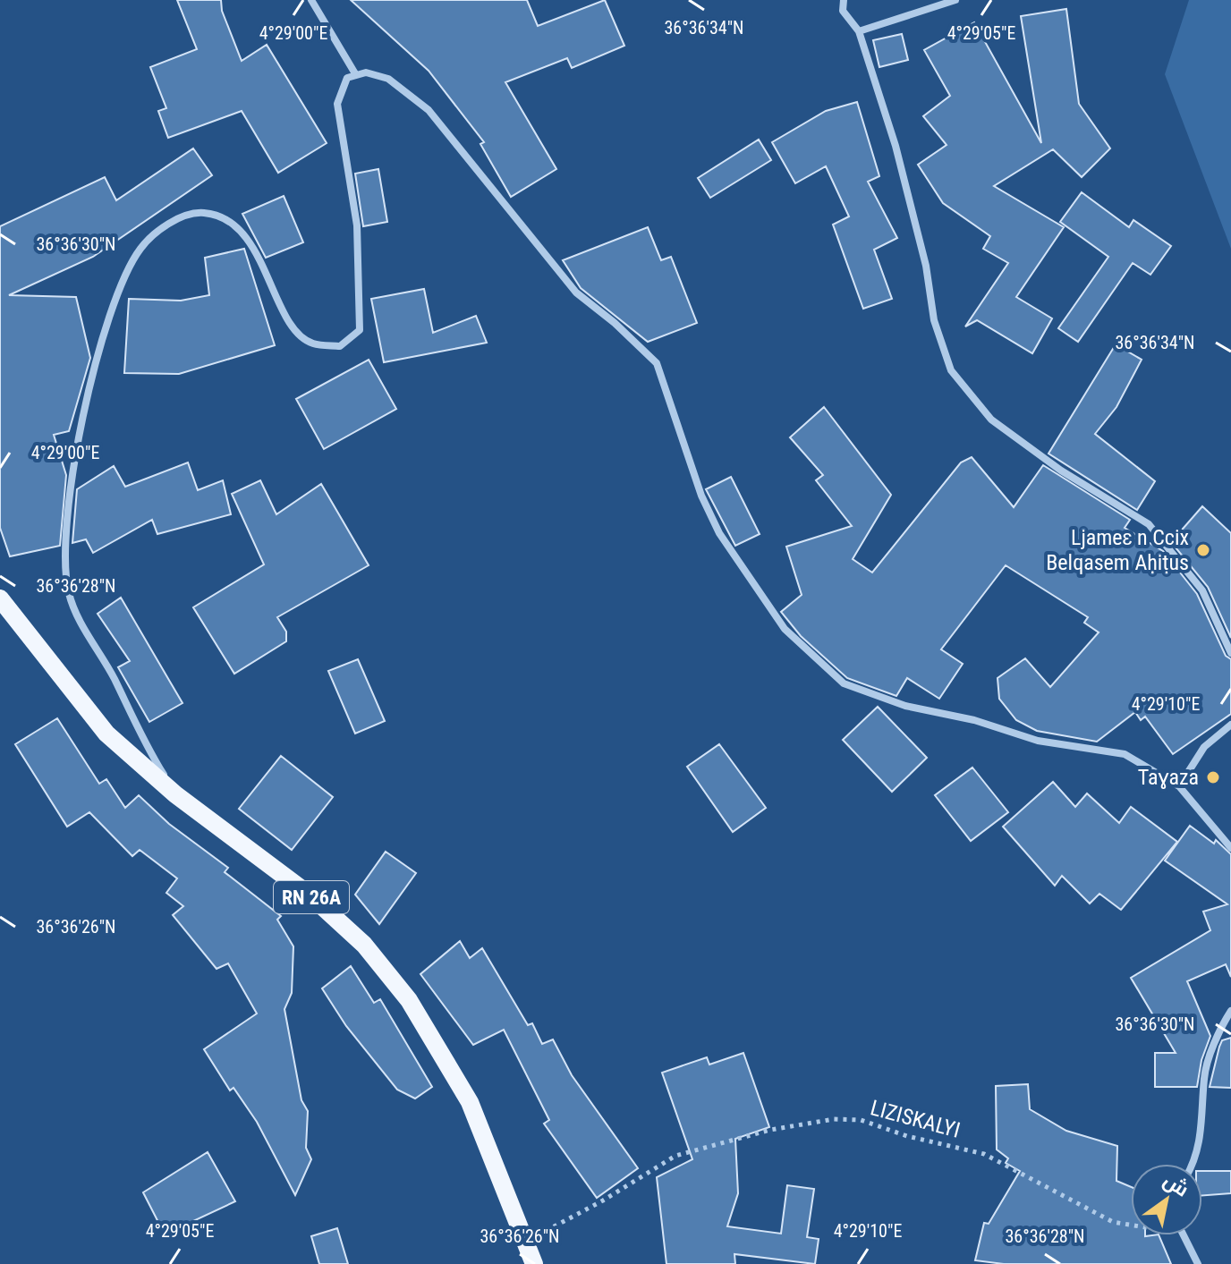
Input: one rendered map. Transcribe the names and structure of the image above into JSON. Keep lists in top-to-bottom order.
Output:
{
  "streets": {
    "main road": ["RN 26A"],
    "path": ["LIZISKALYI"]
  },
  "crossings": [
    ["RN 26A", "LIZISKALYI"]
  ],
  "places": ["Ljameɛ n Ccix Belqasem Aḥiṭus", "Taɣaza"],
  "north": "top right",
  "coordinates": [
    "36°36'34\"N",
    "4°29'00\"E",
    "4°29'05\"E",
    "36°36'30\"N",
    "36°36'28\"N",
    "4°29'10\"E",
    "36°36'26\"N"
  ]
}
